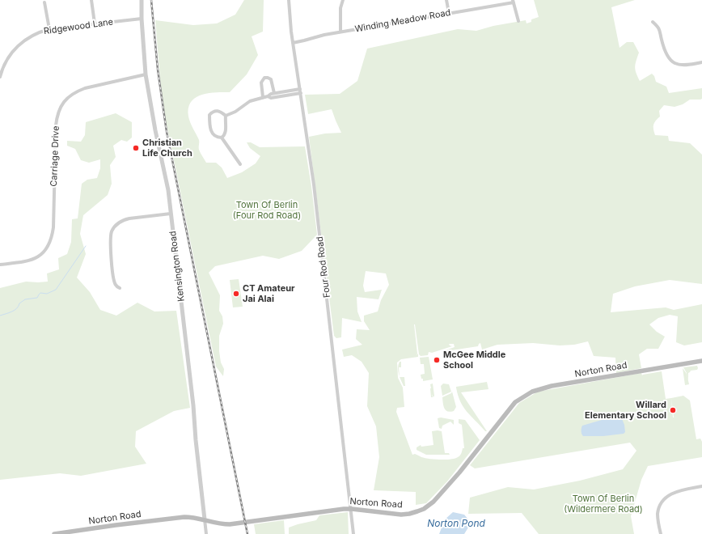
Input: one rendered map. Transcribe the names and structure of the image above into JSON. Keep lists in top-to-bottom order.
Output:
{
  "streets": {
    "main road": ["Norton Road"],
    "street": [
      "Winding Meadow Road",
      "Ridgewood Lane",
      "Carriage Drive",
      "Kensington Road",
      "Four Rod Road"
    ]
  },
  "crossings": [
    ["Winding Meadow Road", "Four Rod Road"],
    ["Ridgewood Lane", "Kensington Road"],
    ["Carriage Drive", "Kensington Road"],
    ["Kensington Road", "Norton Road"],
    ["Four Rod Road", "Norton Road"]
  ],
  "water": ["Norton Pond"],
  "parks": ["Town Of Berlin (Four Rod Road)", "Town Of Berlin (Wildermere Road)"],
  "places": [
    "Christian Life Church",
    "CT Amateur Jai Alai",
    "McGee Middle School",
    "Willard Elementary School"
  ]
}
